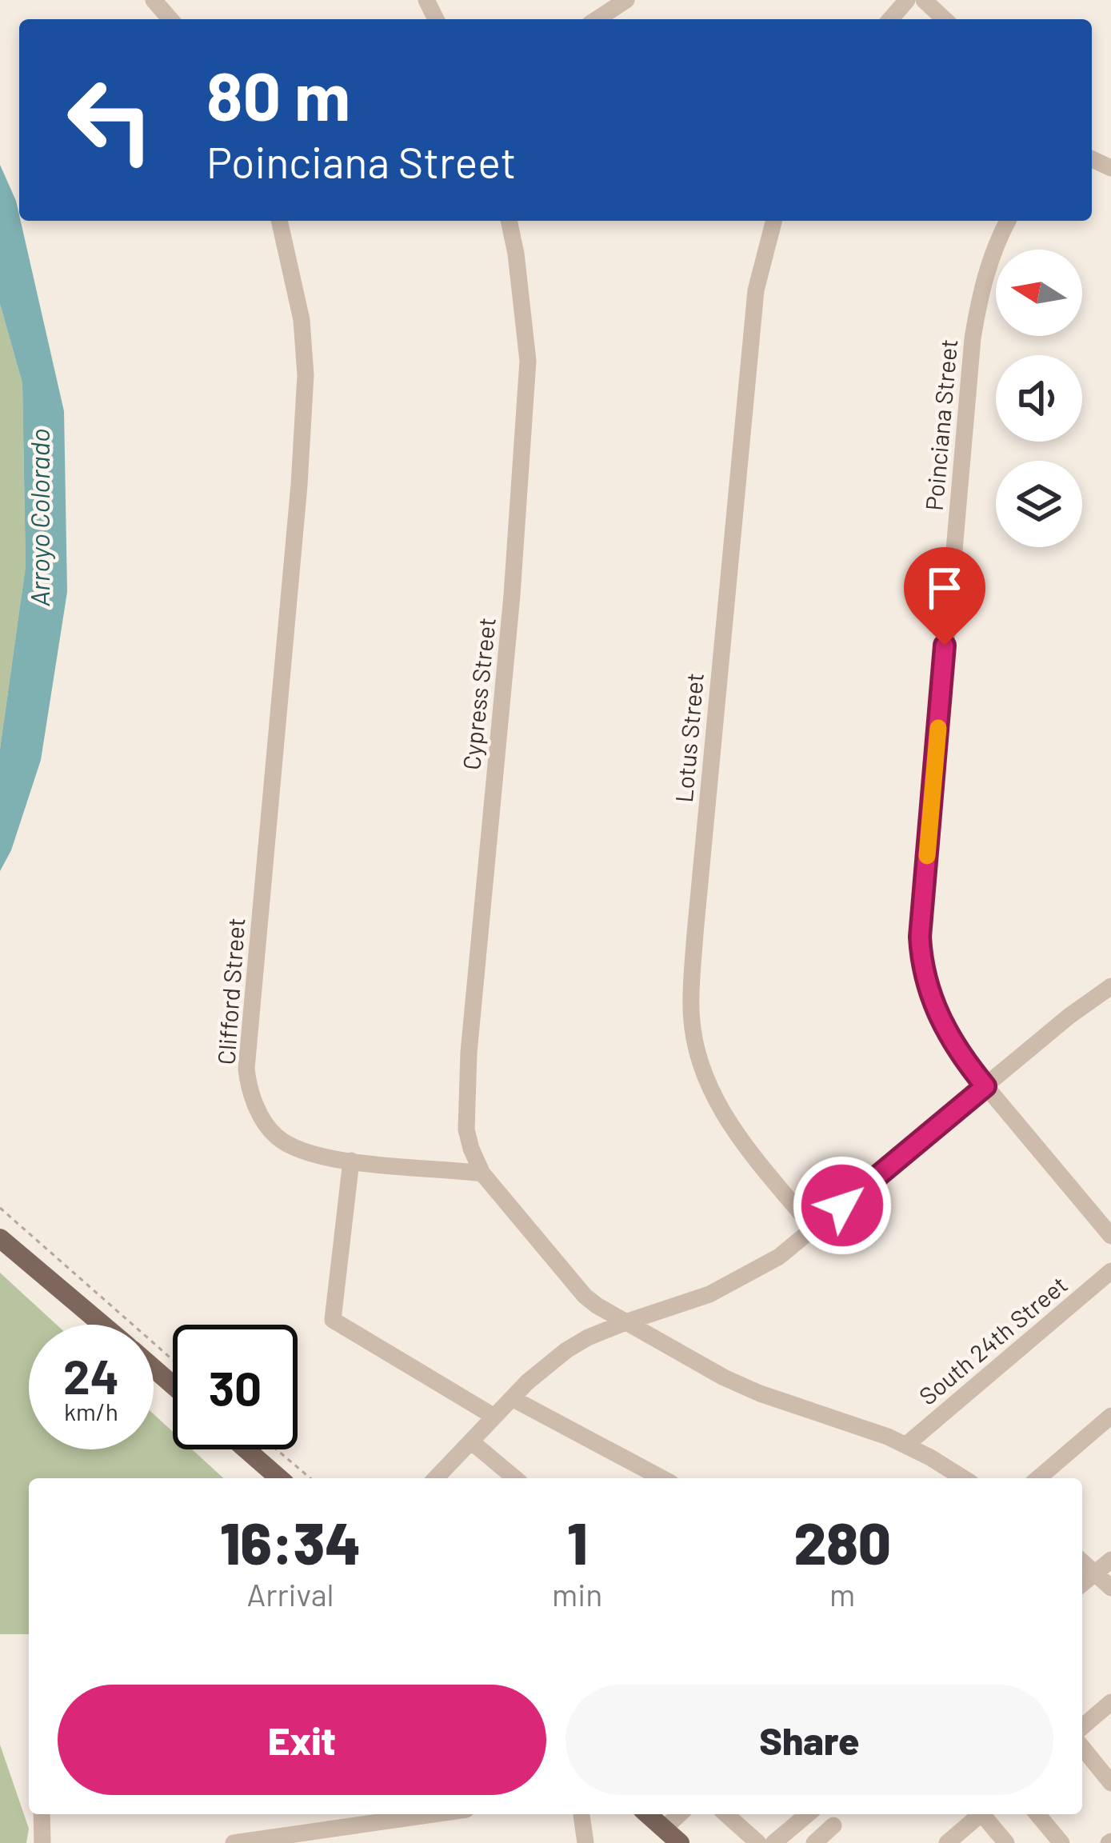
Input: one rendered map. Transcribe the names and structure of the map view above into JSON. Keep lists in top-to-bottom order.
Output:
{
  "streets": {
    "street": [
      "Poinciana Street",
      "Cypress Street",
      "Lotus Street",
      "Clifford Street",
      "South 24th Street"
    ]
  },
  "crossings": [
    ["Cypress Street", "Clifford Street"]
  ],
  "water": ["Arroyo Colorado"],
  "north": "left",
  "page": {
    "turn": ["80 m", "Poinciana Street"],
    "speed": "24 km/h",
    "limit": "30",
    "eta": [
      "16:34",
      "Arrival",
      "1",
      "min",
      "280",
      "m"
    ],
    "buttons": ["Exit", "Share"]
  }
}
